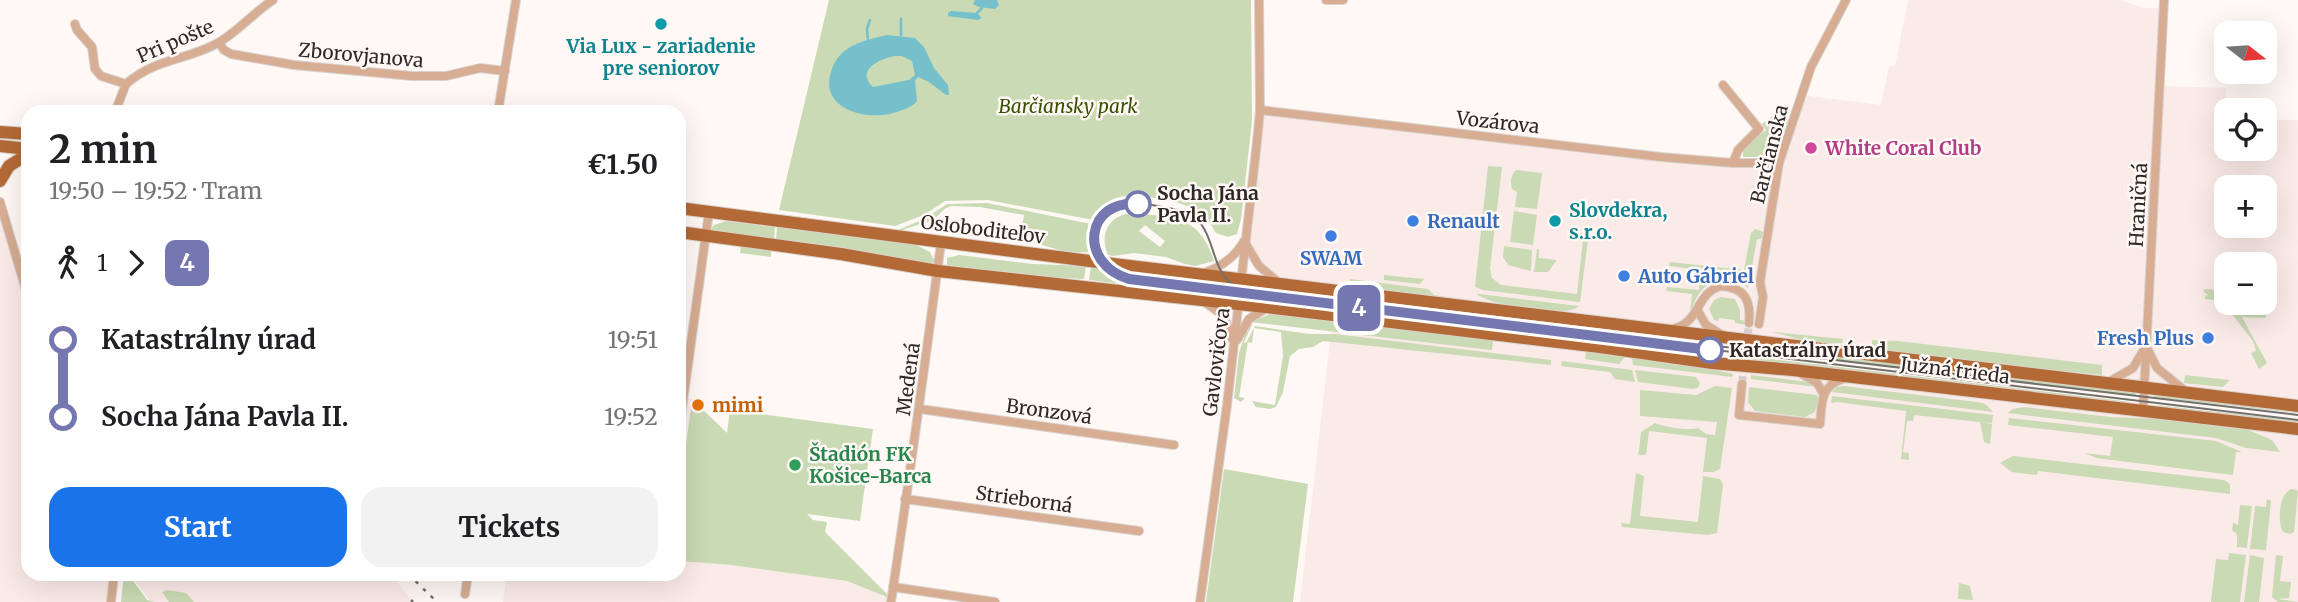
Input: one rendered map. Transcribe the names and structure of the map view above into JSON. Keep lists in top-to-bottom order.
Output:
{
  "streets": {
    "main road": ["Osloboditeľov", "Južná trieda"],
    "street": [
      "Pri pošte",
      "Zborovjanova",
      "Vozárova",
      "Barčianska",
      "Hraničná",
      "Gavlovičova",
      "Medená",
      "Bronzová",
      "Strieborná"
    ]
  },
  "crossings": [
    ["Pri pošte", "Zborovjanova"],
    ["Vozárova", "Barčianska"],
    ["Vozárova", "Gavlovičova"],
    ["Hraničná", "Južná trieda"],
    ["Osloboditeľov", "Gavlovičova"],
    ["Osloboditeľov", "Južná trieda"],
    ["Osloboditeľov", "Medená"],
    ["Medená", "Bronzová"],
    ["Medená", "Strieborná"]
  ],
  "parks": ["Barčiansky park"],
  "places": [
    "Via Lux - zariadenie pre seniorov",
    "White Coral Club",
    "Socha Jána Pavla II.",
    "Renault",
    "Slovdekra, s.r.o.",
    "SWAM",
    "Auto Gábriel",
    "Fresh Plus",
    "Katastrálny úrad",
    "mimi",
    "Štadión FK Košice-Barca"
  ],
  "lines": ["tram line 4"],
  "north": "right",
  "page": {
    "on_map": "4",
    "map_buttons": ["+", "−"],
    "heading": ["2 min", "19:50 – 19:52 · Tram", "€1.50"],
    "legs": ["1", "4"],
    "list": [
      {
        "name": "Katastrálny úrad",
        "value": "19:51"
      },
      {
        "name": "Socha Jána Pavla II.",
        "value": "19:52"
      }
    ],
    "buttons": ["Start", "Tickets"]
  }
}
